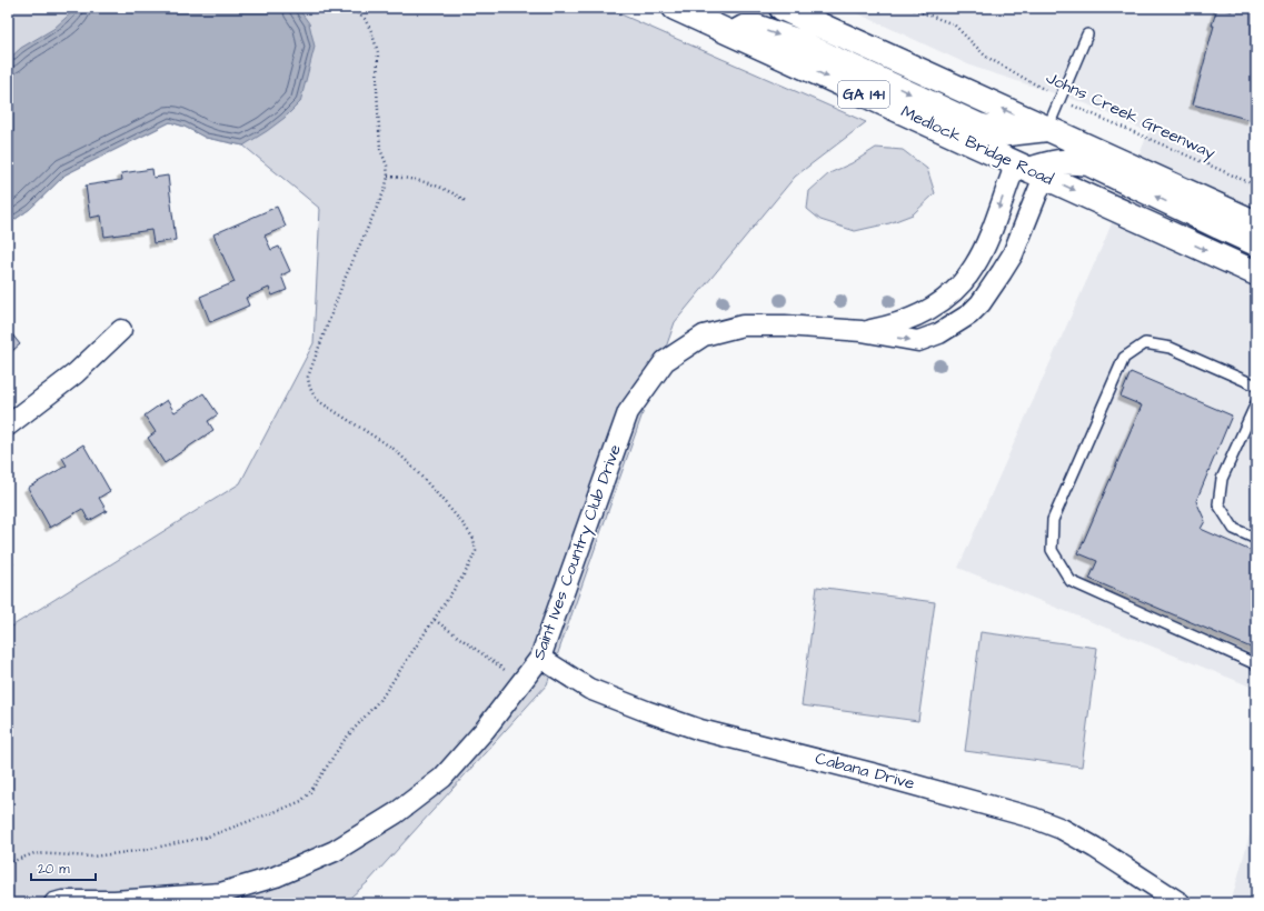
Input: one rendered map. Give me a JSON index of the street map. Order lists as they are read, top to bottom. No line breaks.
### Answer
{"streets":{"highway":["GA 141","Medlock Bridge Road"],"street":["Saint Ives Country Club Drive","Cabana Drive"],"path":["Johns Creek Greenway"]},"crossings":[["Medlock Bridge Road","Saint Ives Country Club Drive"],["Saint Ives Country Club Drive","Cabana Drive"]],"scale_bar":"20 m"}
